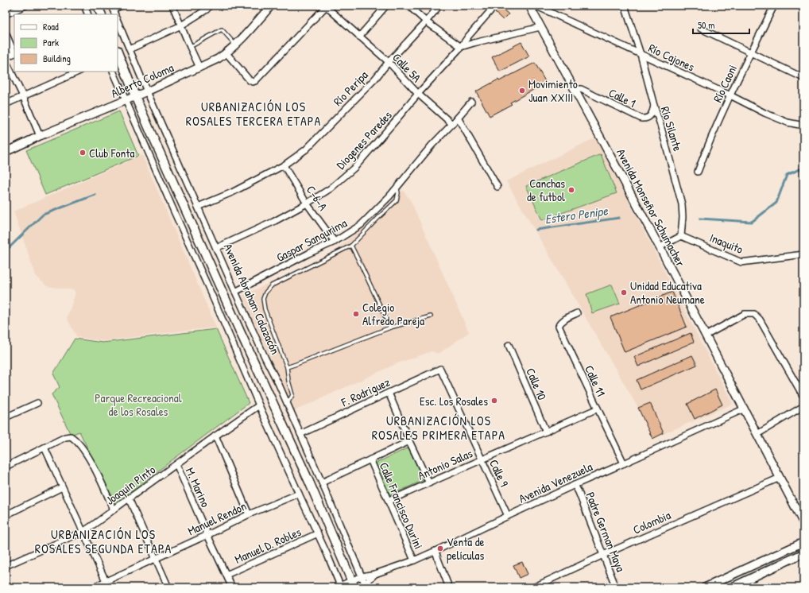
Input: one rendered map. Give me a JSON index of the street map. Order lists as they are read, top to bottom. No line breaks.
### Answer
{"streets":{"main road":["Avenida Abraham Calazacón"],"street":["Río Cajones","Calle 5A","Alberto Coloma","Río Caoni","Río Peripa","Calle 1","Río Silante","Diogenes Paredes","C-6-A","Avenida Monseñor Schumacher","Gaspar Sangurima","Inaquito","Calle 11","Calle 10","F. Rodriguez","Antonio Salas","Calle 9","Avenida Venezuela","Joaquin Pinto","M. Marino","Calle Francisco Durini","Manuel Rendon","Colombia","Padre German Maya","Manuel D. Robles"]},"crossings":[["Río Cajones","Río Caoni"],["Río Cajones","Río Silante"],["Río Cajones","Avenida Monseñor Schumacher"],["Calle 5A","Río Peripa"],["Calle 5A","Diogenes Paredes"],["Calle 5A","Gaspar Sangurima"],["Alberto Coloma","Avenida Abraham Calazacón"],["Río Peripa","C-6-A"],["Río Peripa","Avenida Abraham Calazacón"],["Calle 1","Río Silante"],["Calle 1","Avenida Monseñor Schumacher"],["Río Silante","Inaquito"],["Diogenes Paredes","C-6-A"],["Diogenes Paredes","Avenida Abraham Calazacón"],["C-6-A","Gaspar Sangurima"],["Avenida Monseñor Schumacher","Avenida Venezuela"],["Avenida Monseñor Schumacher","Colombia"],["Gaspar Sangurima","Avenida Abraham Calazacón"],["Avenida Abraham Calazacón","F. Rodriguez"],["Avenida Abraham Calazacón","Avenida Venezuela"],["Calle 11","Antonio Salas"],["Calle 11","Avenida Venezuela"],["Calle 10","Antonio Salas"],["F. Rodriguez","Calle 9"],["Antonio Salas","Calle 9"],["Antonio Salas","Calle Francisco Durini"],["Calle 9","Avenida Venezuela"],["Avenida Venezuela","Calle Francisco Durini"],["Avenida Venezuela","Padre German Maya"],["Joaquin Pinto","M. Marino"],["M. Marino","Manuel Rendon"],["M. Marino","Manuel D. Robles"],["Colombia","Padre German Maya"]],"districts":["URBANIZACIÓN LOS ROSALES TERCERA ETAPA","URBANIZACIÓN LOS ROSALES PRIMERA ETAPA","URBANIZACIÓN LOS ROSALES SEGUNDA ETAPA"],"water":["Estero Penipe"],"parks":["Parque Recreacional de los Rosales"],"places":["Movimiento Juan XXIII","Club Fonta","Canchas de futbol","Unidad Educativa Antonio Neumane","Colegio Alfredo Pareja","Esc. Los Rosales","Venta de películas"],"legend":["Road","Park","Building"],"scale_bar":"50 m"}
